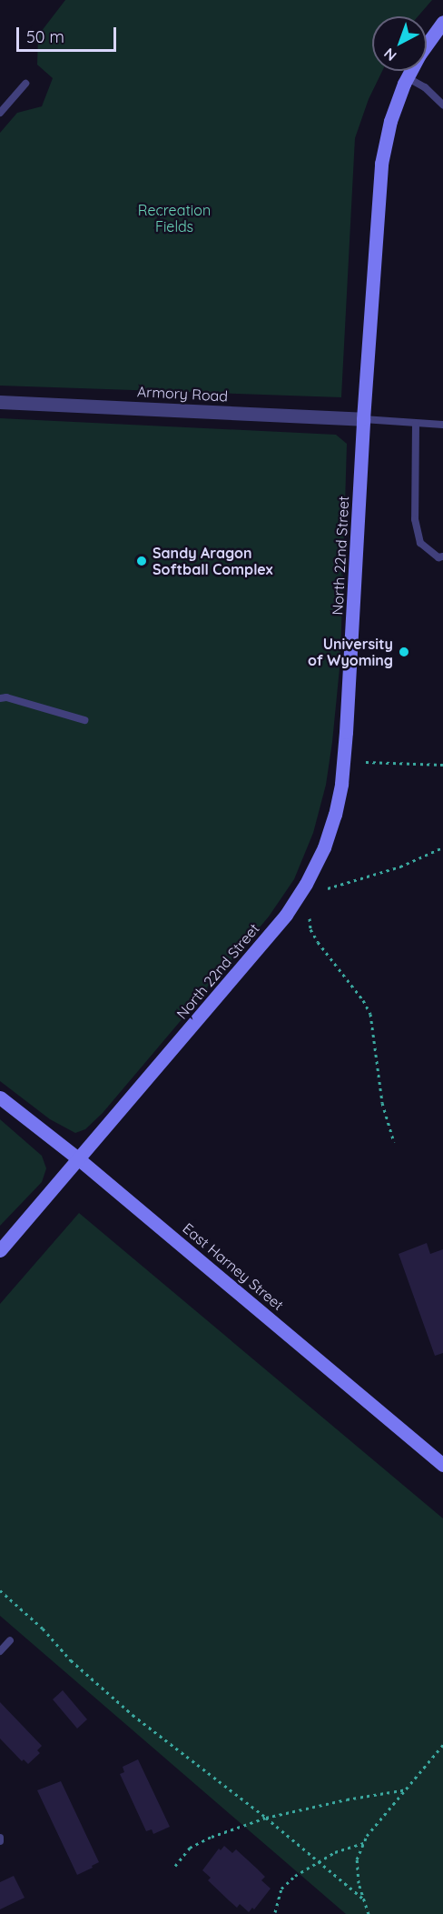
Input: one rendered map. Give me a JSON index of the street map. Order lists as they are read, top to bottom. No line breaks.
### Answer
{"streets":{"street":["Armory Road","North 22nd Street","East Harney Street"]},"crossings":[["Armory Road","North 22nd Street"],["North 22nd Street","East Harney Street"]],"parks":["Recreation Fields"],"places":["Sandy Aragon Softball Complex","University of Wyoming"],"scale_bar":"50 m","north":"bottom left"}
